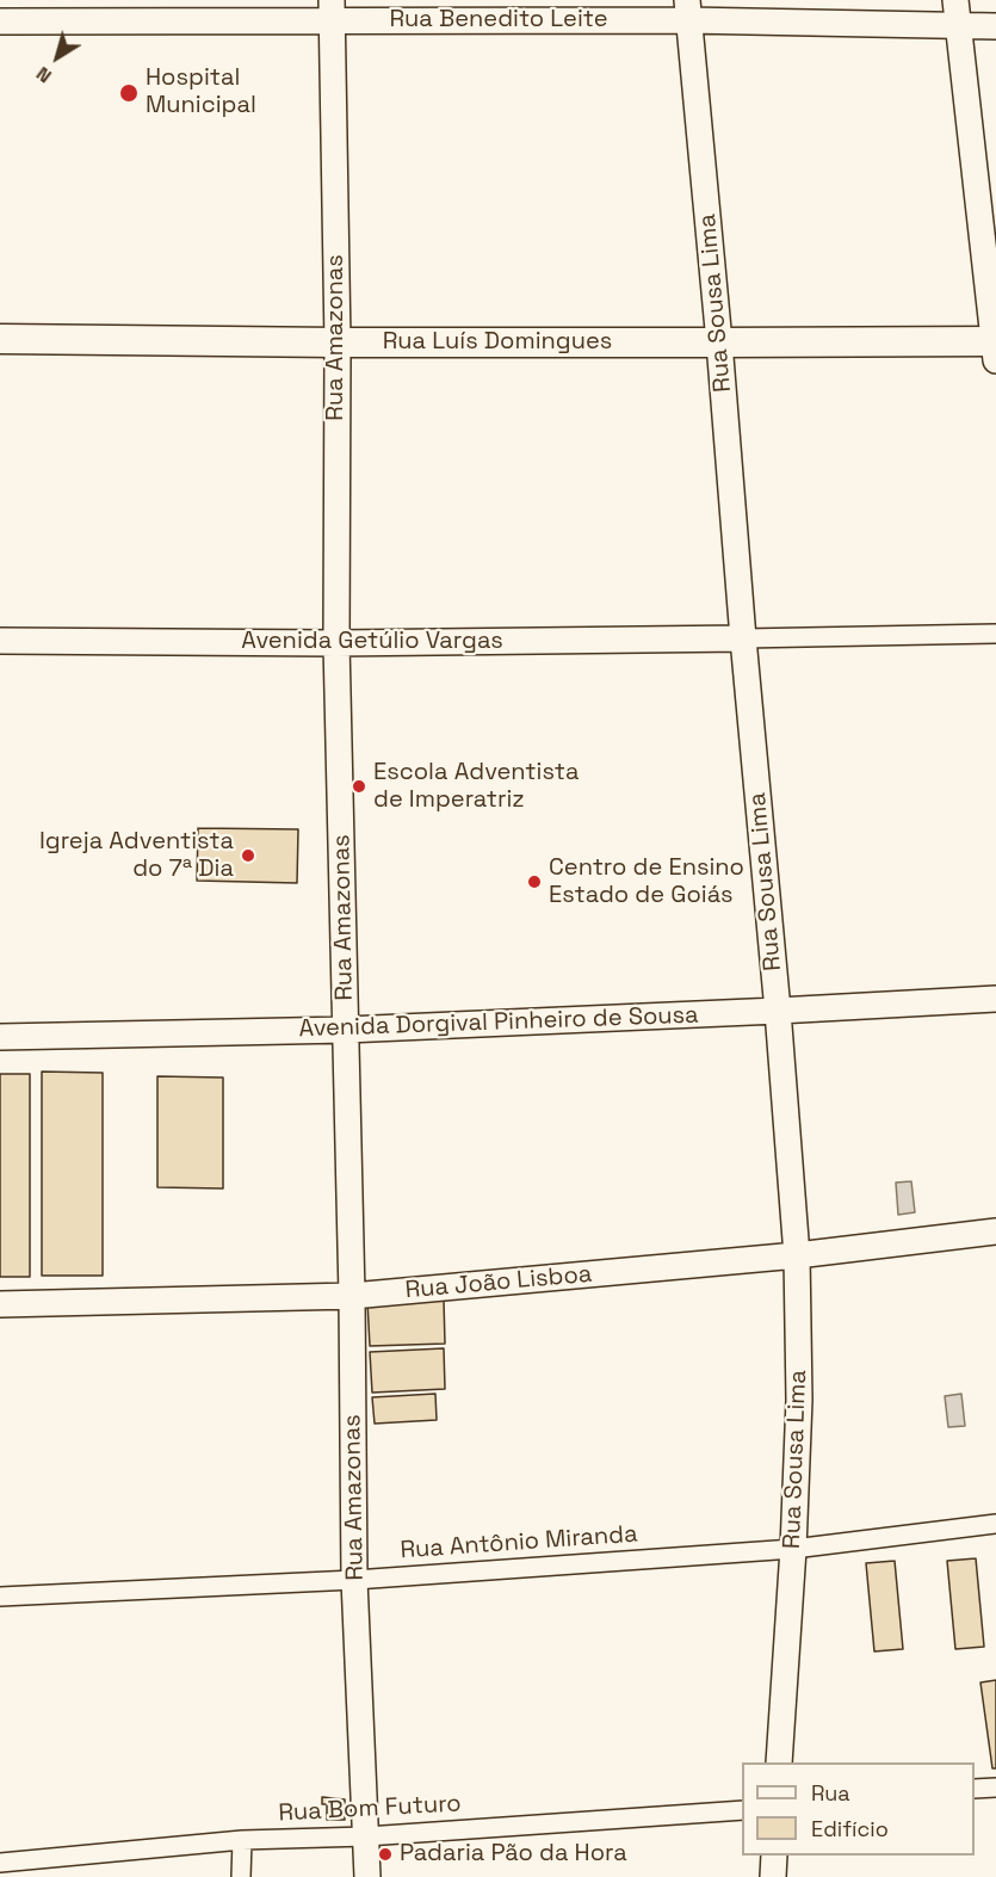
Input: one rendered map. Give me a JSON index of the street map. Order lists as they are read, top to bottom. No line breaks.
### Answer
{"streets":{"main road":["Rua Luís Domingues"],"street":["Rua Benedito Leite","Rua Sousa Lima","Rua Amazonas","Avenida Getúlio Vargas","Avenida Dorgival Pinheiro de Sousa","Rua João Lisboa","Rua Antônio Miranda","Rua Bom Futuro"]},"crossings":[["Rua Benedito Leite","Rua Sousa Lima"],["Rua Benedito Leite","Rua Amazonas"],["Rua Sousa Lima","Rua Luís Domingues"],["Rua Sousa Lima","Avenida Getúlio Vargas"],["Rua Sousa Lima","Avenida Dorgival Pinheiro de Sousa"],["Rua Sousa Lima","Rua João Lisboa"],["Rua Sousa Lima","Rua Antônio Miranda"],["Rua Amazonas","Rua Luís Domingues"],["Rua Amazonas","Avenida Getúlio Vargas"],["Rua Amazonas","Avenida Dorgival Pinheiro de Sousa"],["Rua Amazonas","Rua João Lisboa"],["Rua Amazonas","Rua Antônio Miranda"],["Rua Amazonas","Rua Bom Futuro"]],"places":["Hospital Municipal","Escola Adventista de Imperatriz","Igreja Adventista do 7ª Dia","Centro de Ensino Estado de Goiás","Padaria Pão da Hora"],"legend":["Rua","Edifício"],"north":"bottom left"}
